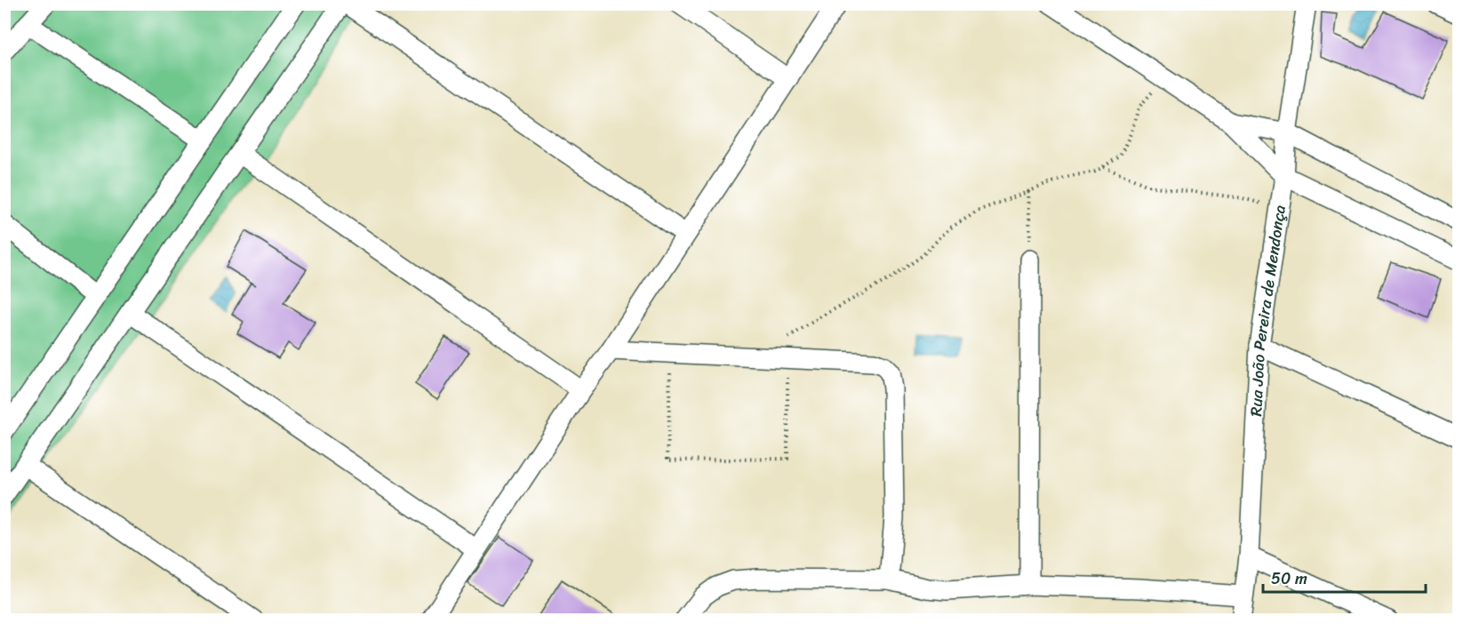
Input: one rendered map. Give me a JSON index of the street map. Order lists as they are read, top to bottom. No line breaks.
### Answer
{"streets":{"street":["Rua João Pereira de Mendonça"]},"scale_bar":"50 m"}
